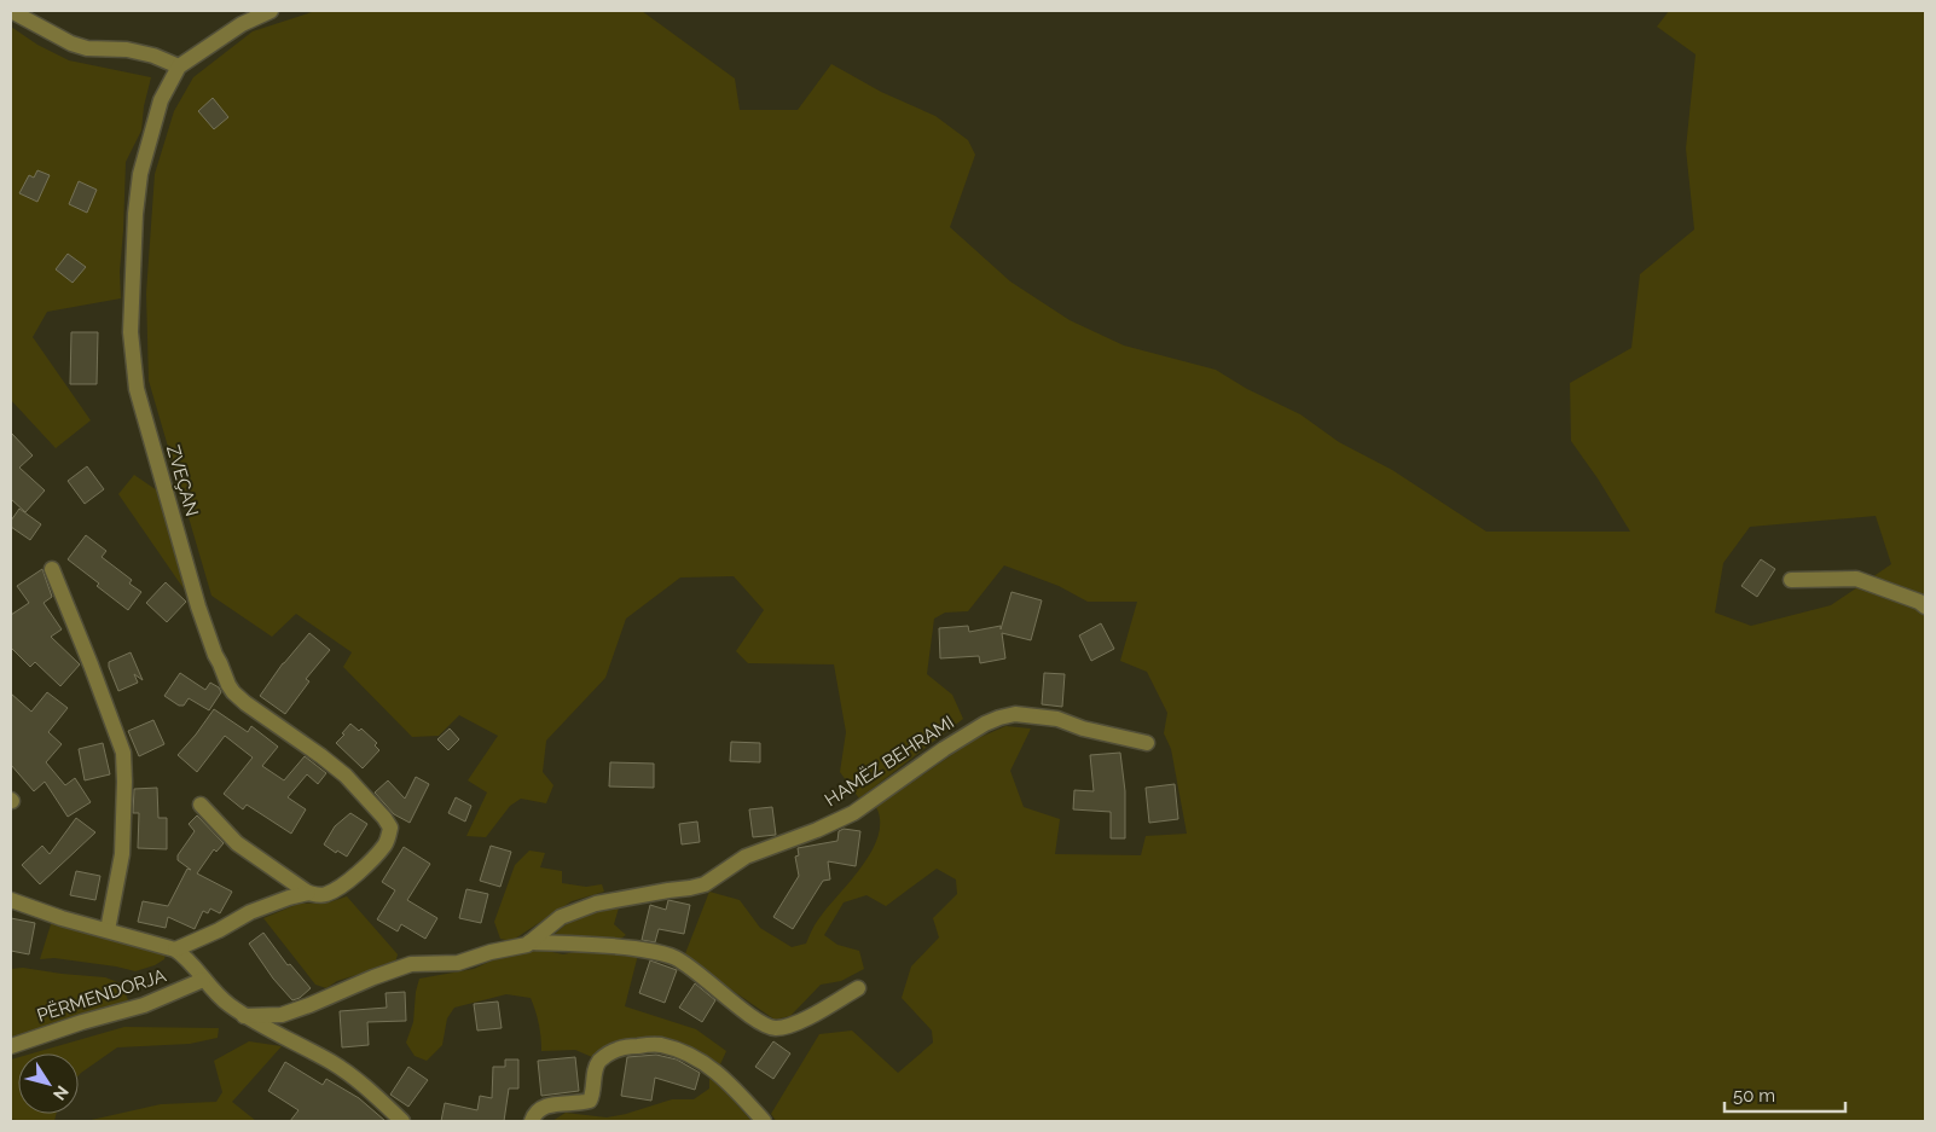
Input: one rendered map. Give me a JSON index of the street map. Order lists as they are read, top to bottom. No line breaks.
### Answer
{"streets":{"street":["ZVEÇAN","HAMËZ BEHRAMI","PËRMENDORJA"]},"scale_bar":"50 m","north":"bottom right"}
